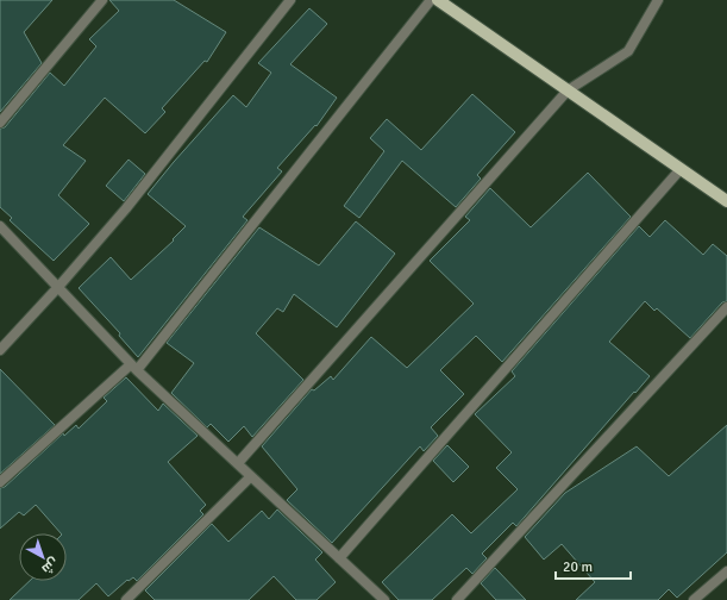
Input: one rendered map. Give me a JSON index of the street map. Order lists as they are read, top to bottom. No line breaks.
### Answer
{"scale_bar":"20 m","north":"bottom right"}
